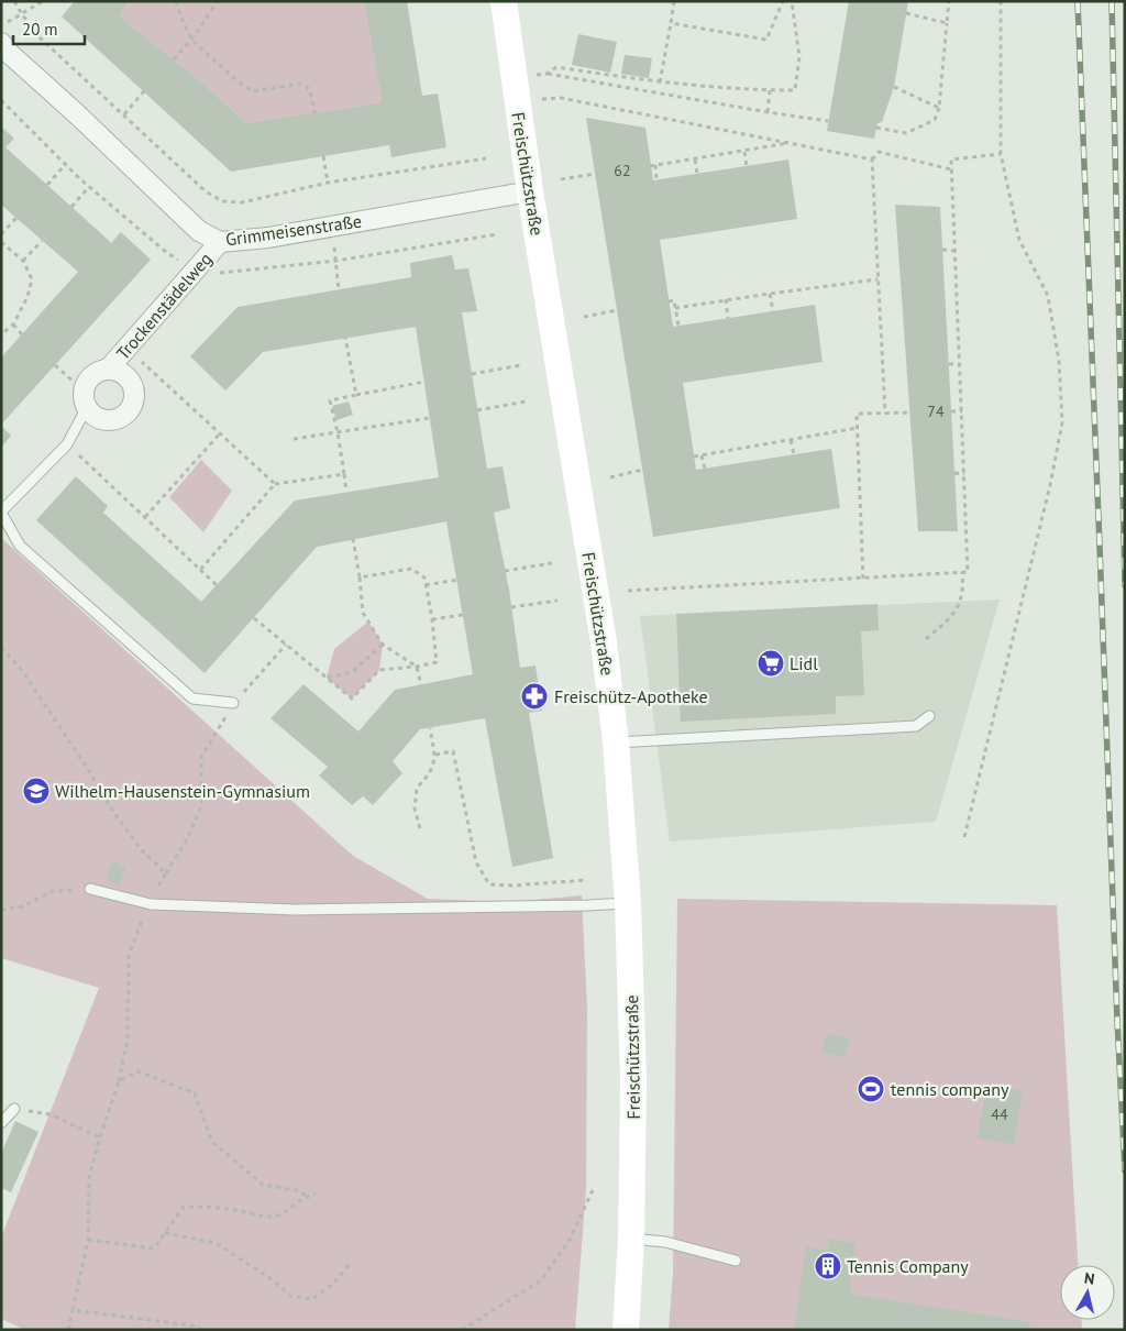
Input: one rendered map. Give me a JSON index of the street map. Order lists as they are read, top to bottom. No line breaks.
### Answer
{"streets":{"main road":["Freischützstraße"],"street":["Grimmeisenstraße","Trockenstädelweg"]},"crossings":[["Freischützstraße","Grimmeisenstraße"],["Grimmeisenstraße","Trockenstädelweg"]],"places":{"supermarket":["Lidl"],"pharmacy":["Freischütz-Apotheke"],"school or university":["Wilhelm-Hausenstein-Gymnasium"],"sports":["tennis company"],"building":["Tennis Company"]},"house_numbers":["62","74","44"],"scale_bar":"20 m","north":"top"}
